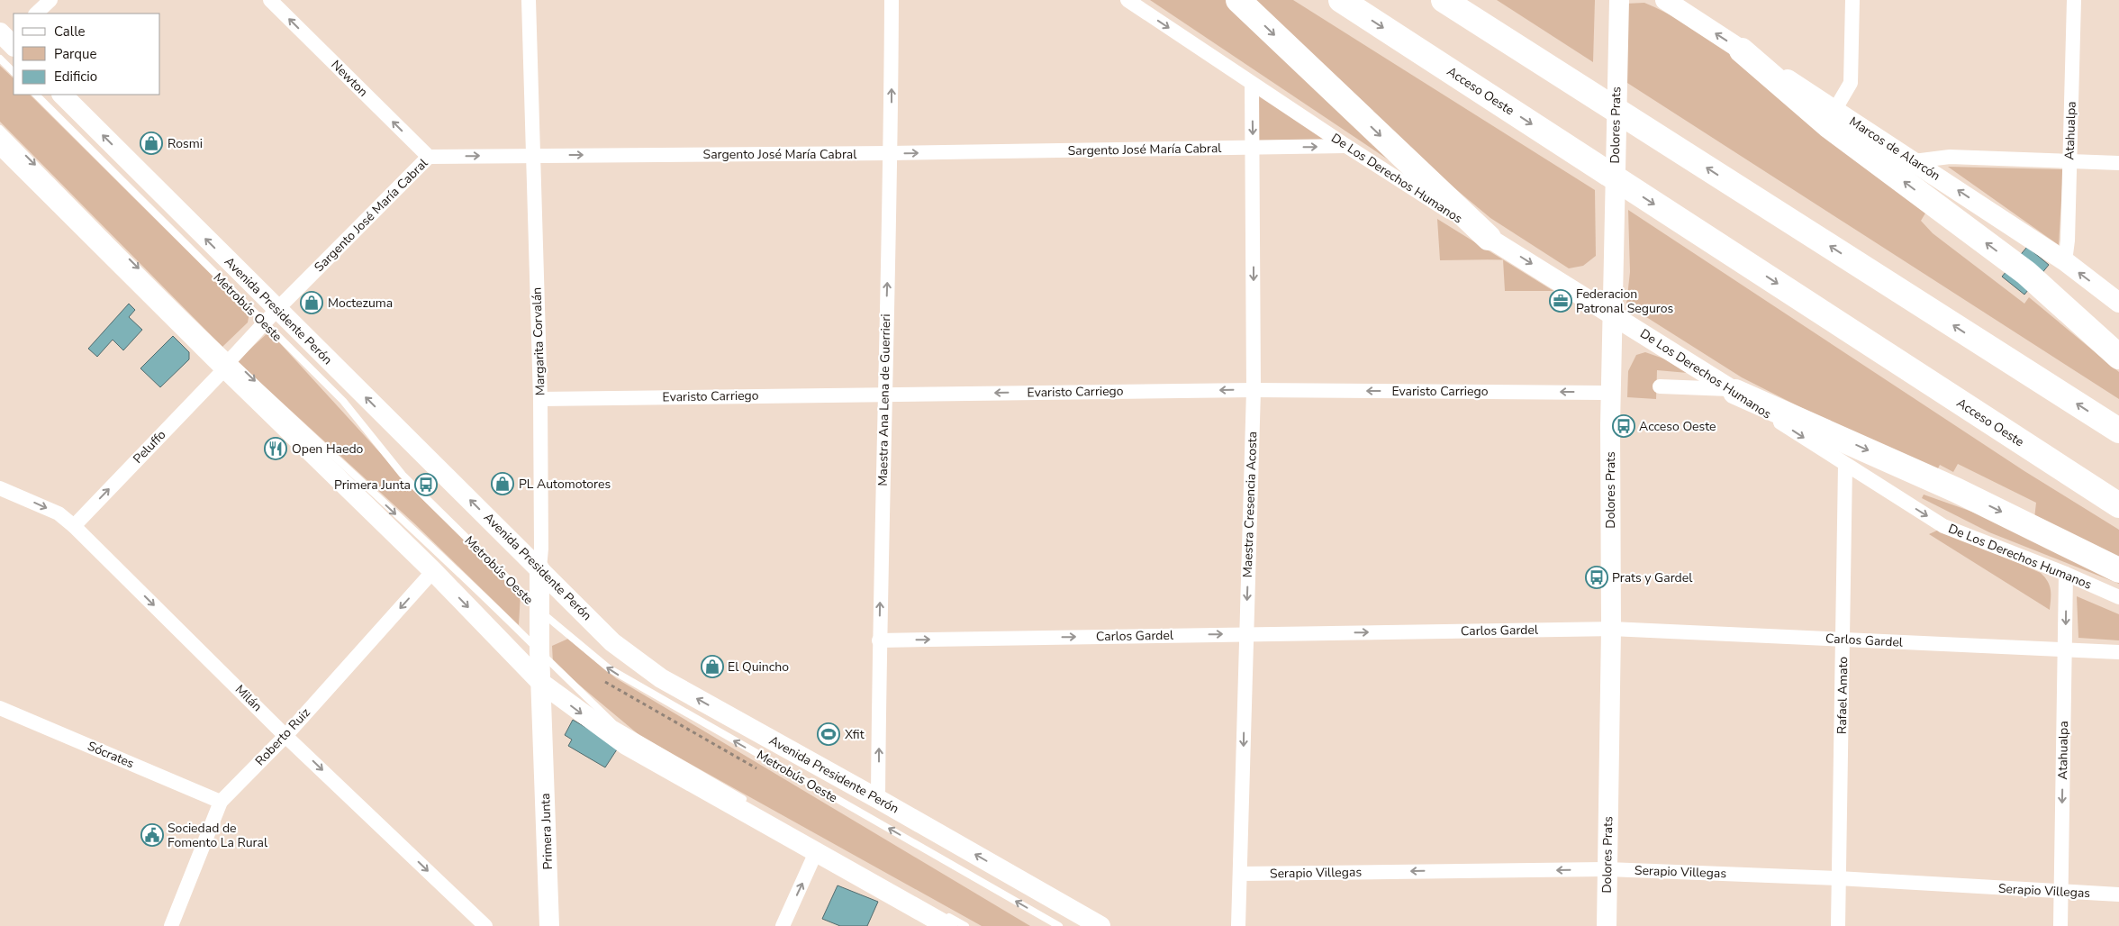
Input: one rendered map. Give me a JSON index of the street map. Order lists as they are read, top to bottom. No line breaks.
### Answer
{"streets":{"highway":["Acceso Oeste"],"main road":["Dolores Prats","Marcos de Alarcón","De Los Derechos Humanos","Avenida Presidente Perón","Margarita Corvalán","Primera Junta"],"street":["Newton","Atahualpa","Sargento José María Cabral","Evaristo Carriego","Maestra Ana Lena de Guerrieri","Peluffo","Maestra Cresencia Acosta","Carlos Gardel","Rafael Amato","Milán","Roberto Ruiz","Sócrates","Serapio Villegas"],"lane":["Metrobús Oeste"]},"crossings":[["Newton","Sargento José María Cabral"],["Dolores Prats","De Los Derechos Humanos"],["Dolores Prats","Evaristo Carriego"],["Dolores Prats","Carlos Gardel"],["Dolores Prats","Serapio Villegas"],["Atahualpa","Marcos de Alarcón"],["Atahualpa","De Los Derechos Humanos"],["Atahualpa","Carlos Gardel"],["Atahualpa","Serapio Villegas"],["Sargento José María Cabral","De Los Derechos Humanos"],["Sargento José María Cabral","Metrobús Oeste"],["Sargento José María Cabral","Avenida Presidente Perón"],["Sargento José María Cabral","Margarita Corvalán"],["Sargento José María Cabral","Maestra Ana Lena de Guerrieri"],["Sargento José María Cabral","Peluffo"],["Sargento José María Cabral","Maestra Cresencia Acosta"],["De Los Derechos Humanos","Maestra Cresencia Acosta"],["De Los Derechos Humanos","Rafael Amato"],["Metrobús Oeste","Avenida Presidente Perón"],["Metrobús Oeste","Margarita Corvalán"],["Avenida Presidente Perón","Margarita Corvalán"],["Avenida Presidente Perón","Maestra Ana Lena de Guerrieri"],["Margarita Corvalán","Evaristo Carriego"],["Margarita Corvalán","Primera Junta"],["Evaristo Carriego","Maestra Ana Lena de Guerrieri"],["Evaristo Carriego","Maestra Cresencia Acosta"],["Maestra Ana Lena de Guerrieri","Carlos Gardel"],["Peluffo","Milán"],["Maestra Cresencia Acosta","Carlos Gardel"],["Maestra Cresencia Acosta","Serapio Villegas"],["Carlos Gardel","Rafael Amato"],["Rafael Amato","Serapio Villegas"],["Milán","Roberto Ruiz"],["Roberto Ruiz","Sócrates"]],"one_way":["Newton","Atahualpa","Marcos de Alarcón","Sargento José María Cabral","De Los Derechos Humanos","Evaristo Carriego","Maestra Ana Lena de Guerrieri","Peluffo","Maestra Cresencia Acosta","Carlos Gardel","Milán","Roberto Ruiz","Serapio Villegas"],"places":{"shop":["Rosmi","Moctezuma","PL Automotores","El Quincho"],"office":["Federacion Patronal Seguros"],"bus stop":["Acceso Oeste","Primera Junta","Prats y Gardel"],"restaurant":["Open Haedo"],"sports":["Xfit"],"public building":["Sociedad de Fomento La Rural"]},"legend":["Calle","Parque","Edificio"]}
